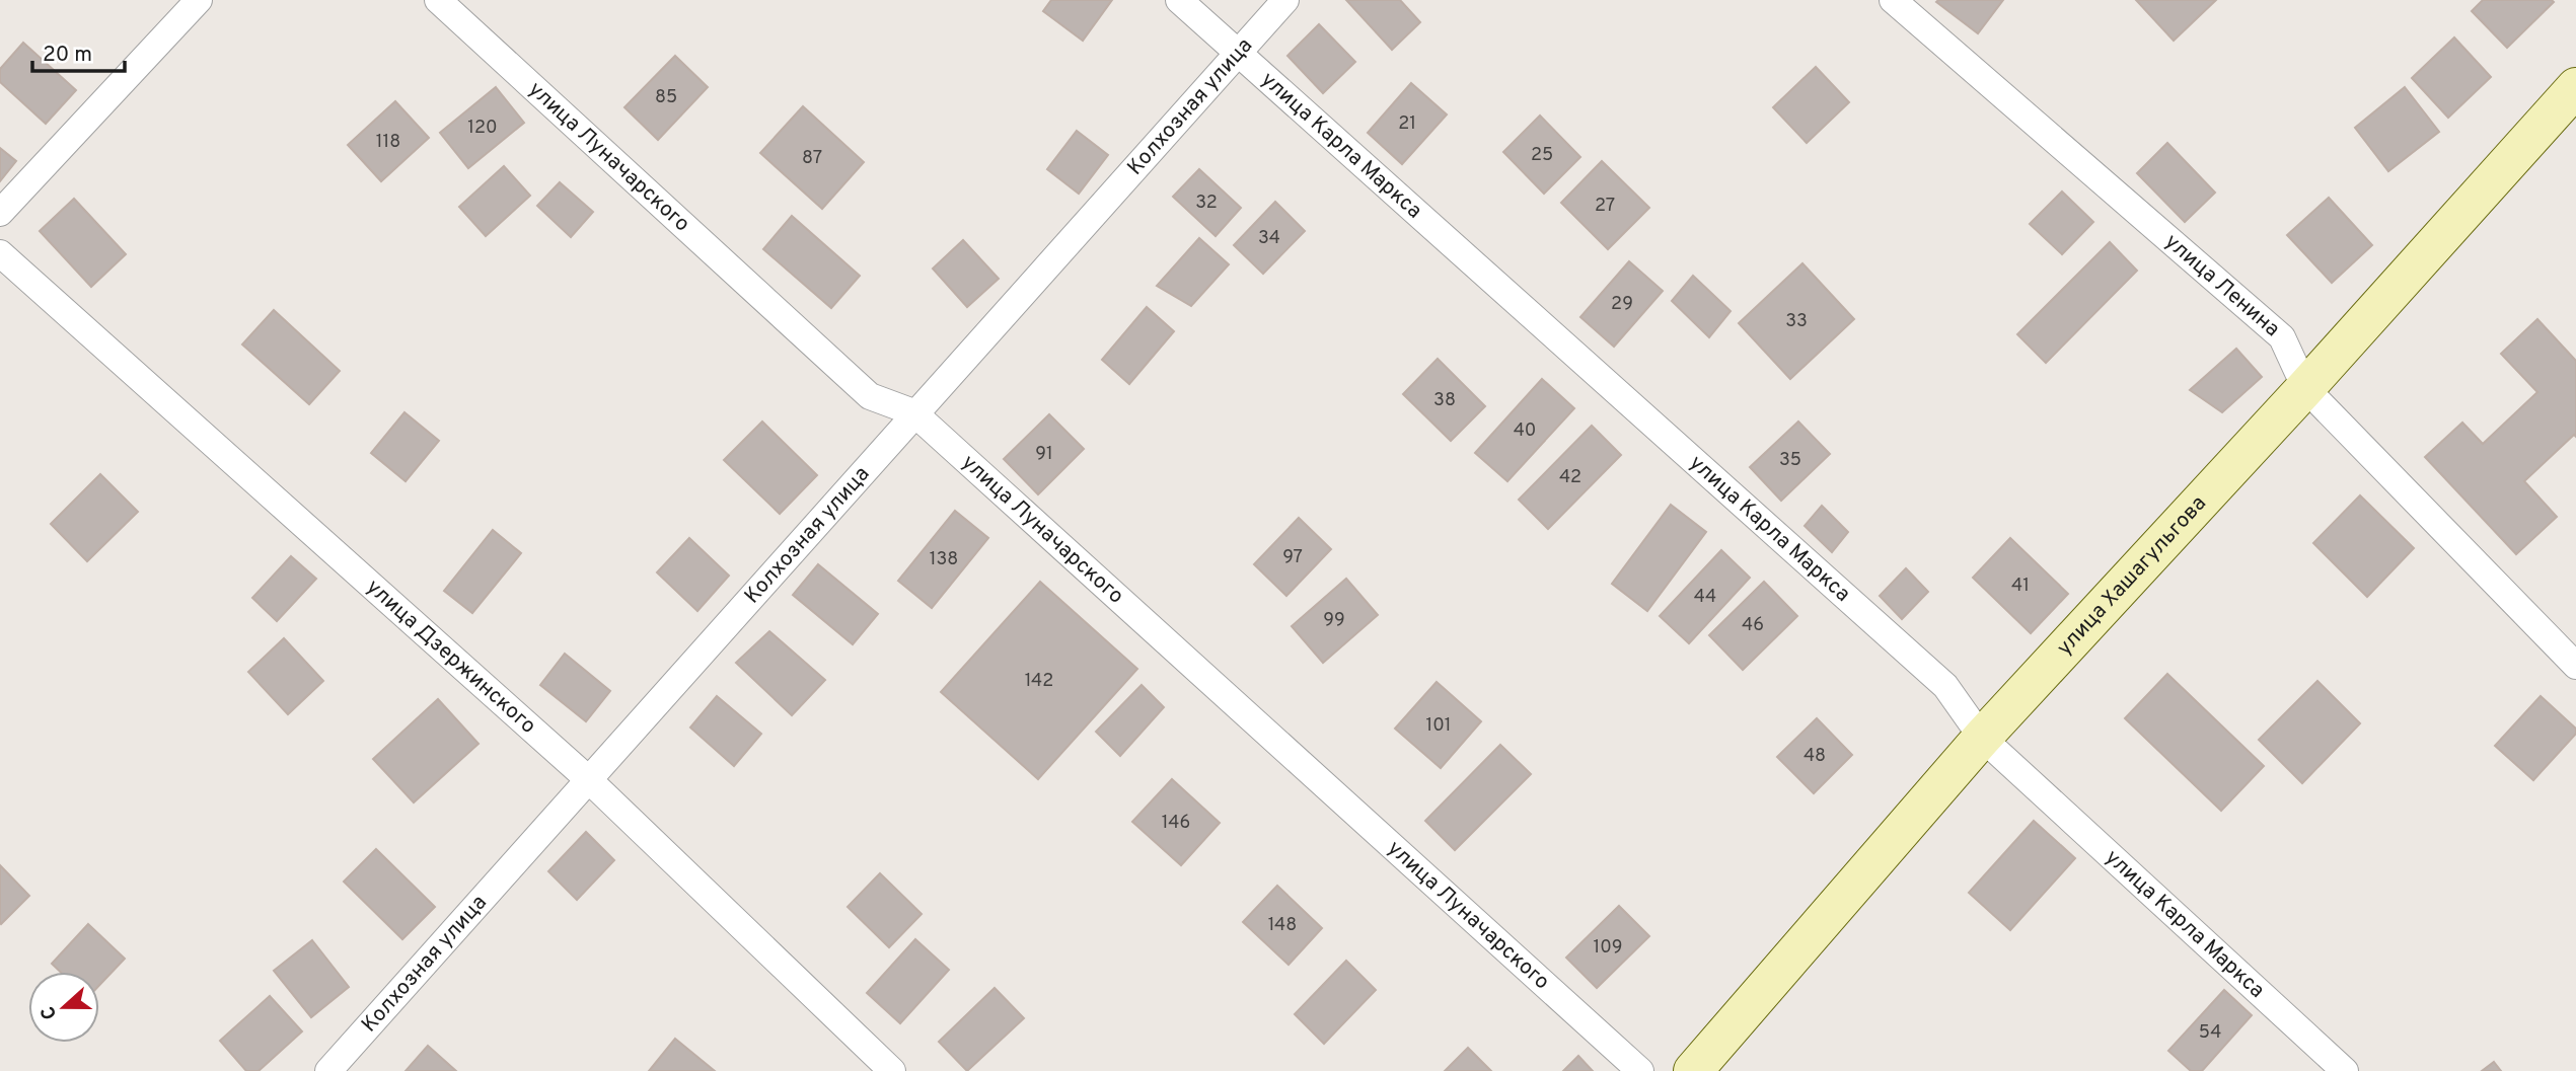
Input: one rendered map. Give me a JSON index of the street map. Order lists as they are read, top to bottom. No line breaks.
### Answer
{"streets":{"main road":["улица Хашагульгова"],"street":["Колхозная улица","улица Карла Маркса","улица Луначарского","улица Ленина","улица Дзержинского"]},"crossings":[["Колхозная улица","улица Карла Маркса"],["Колхозная улица","улица Луначарского"],["Колхозная улица","улица Дзержинского"],["улица Карла Маркса","улица Хашагульгова"],["улица Ленина","улица Хашагульгова"]],"house_numbers":["85","21","120","118","25","87","32","27","34","29","33","38","40","91","35","42","97","138","41","44","99","46","142","101","48","146","148","109","54"],"scale_bar":"20 m","north":"left"}
